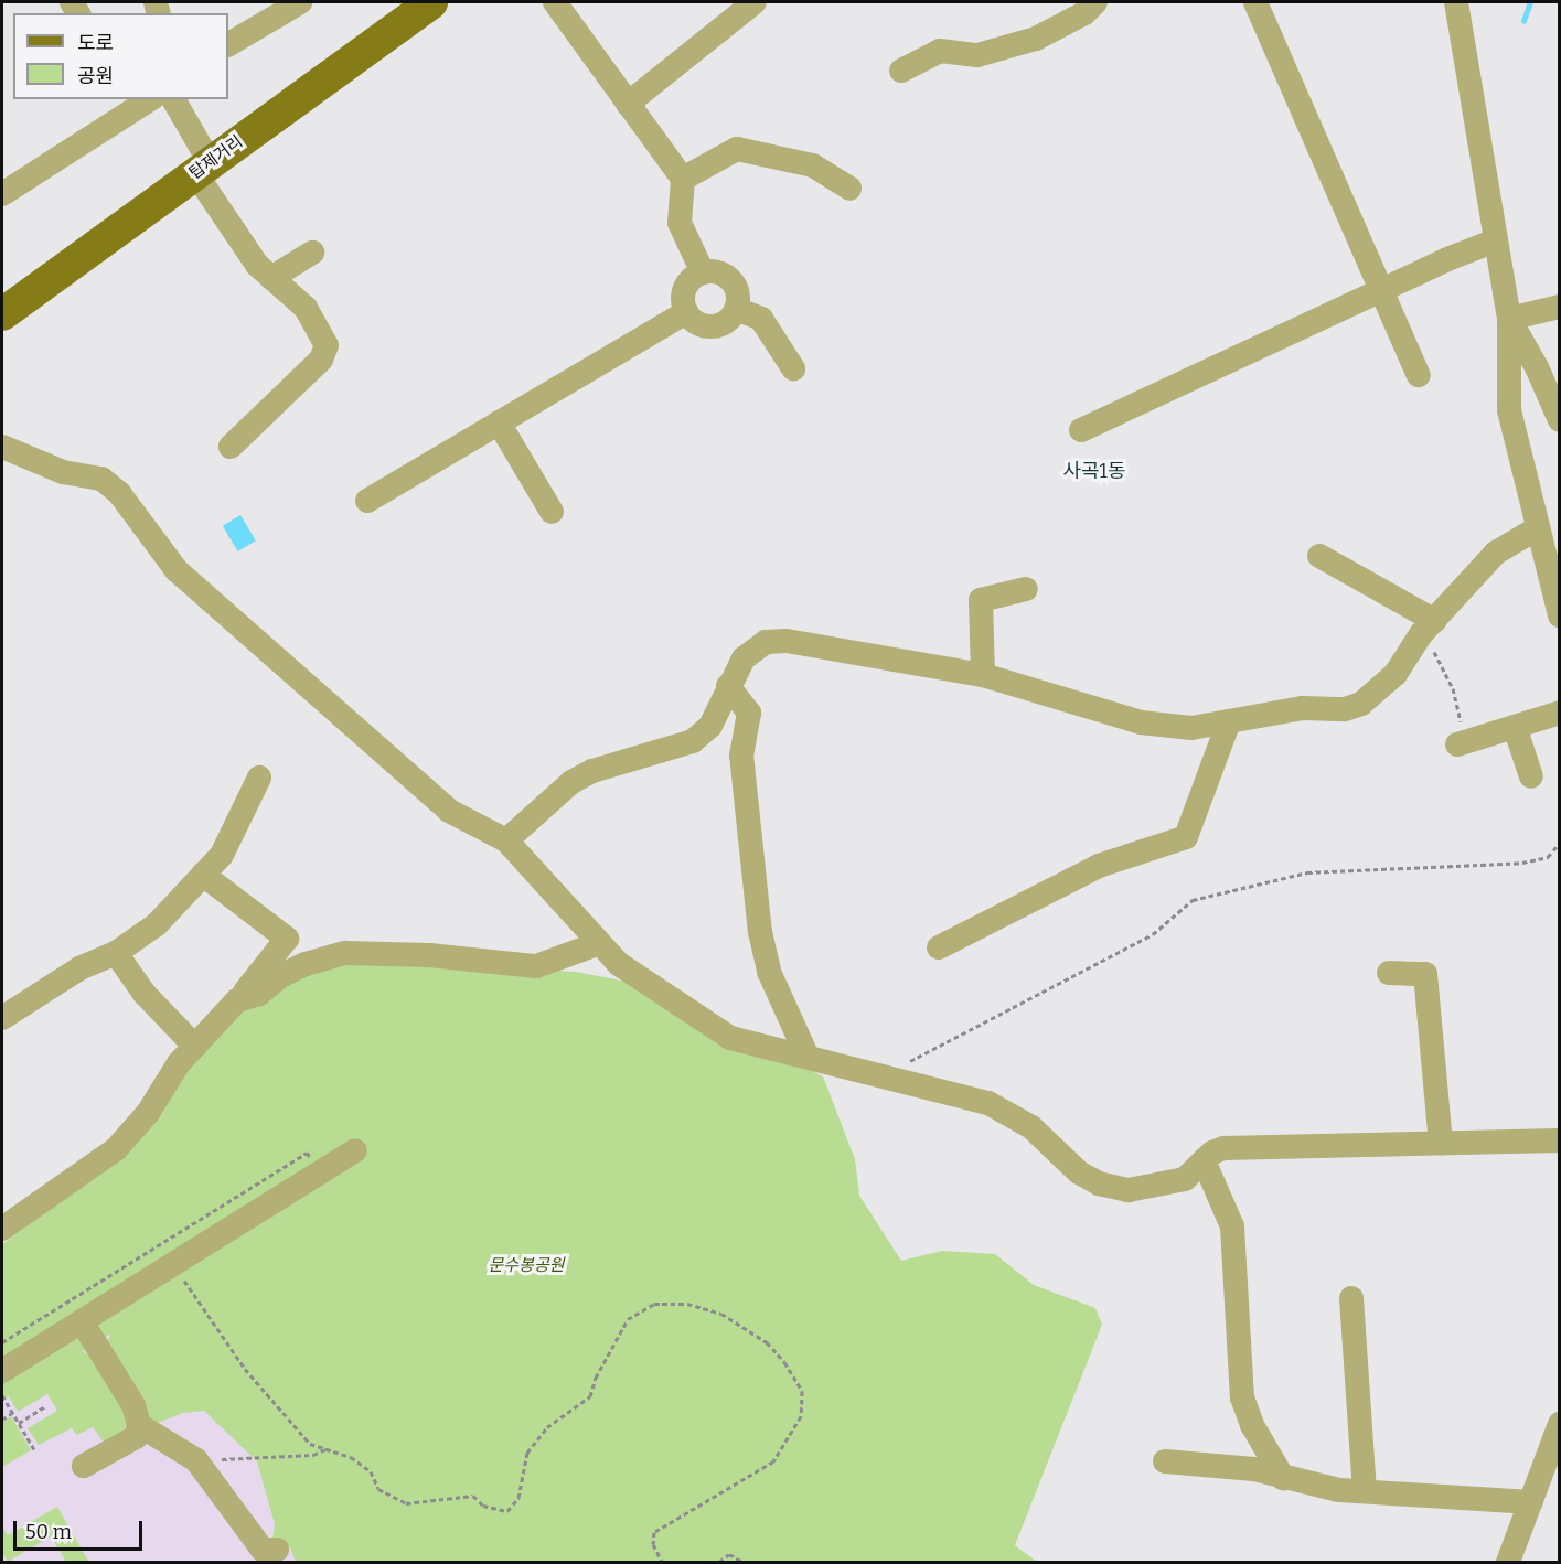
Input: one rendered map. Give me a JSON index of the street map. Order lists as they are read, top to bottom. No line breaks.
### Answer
{"streets":{"main road":["탑제거리"]},"districts":["사곡1동"],"parks":["문수봉공원"],"legend":["도로","공원"],"scale_bar":"50 m"}
